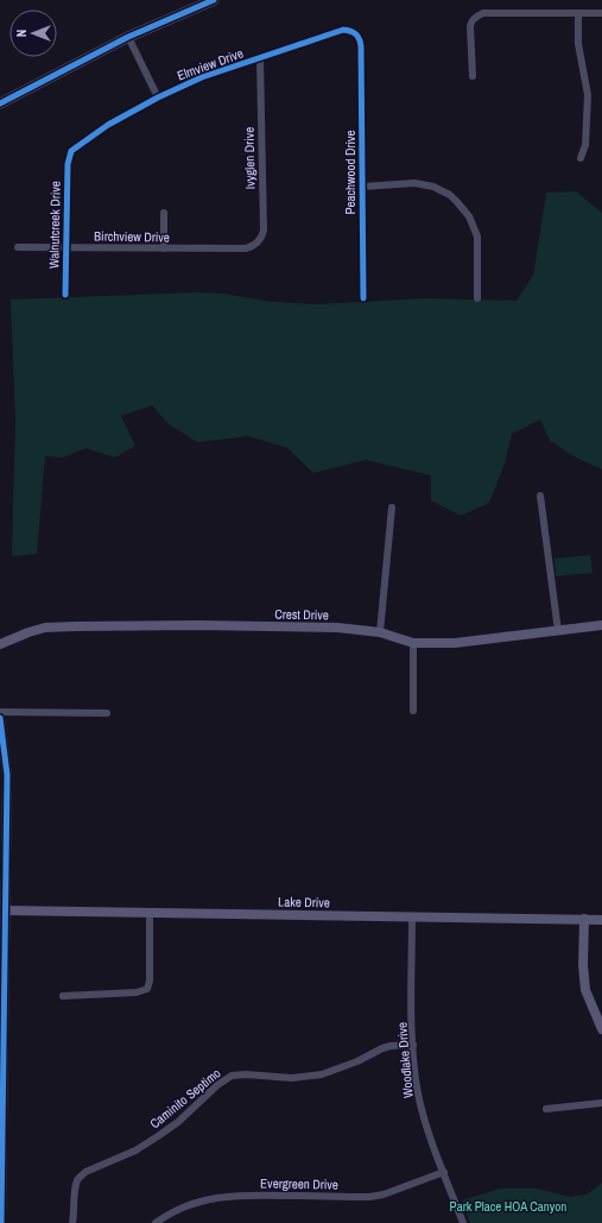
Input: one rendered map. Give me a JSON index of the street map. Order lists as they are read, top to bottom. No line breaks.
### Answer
{"streets":{"main road":["Crest Drive","Lake Drive"],"street":["Elmview Drive","Ivyglen Drive","Peachwood Drive","Walnutcreek Drive","Birchview Drive","Woodlake Drive","Caminito Septimo","Evergreen Drive"]},"crossings":[["Elmview Drive","Ivyglen Drive"],["Elmview Drive","Peachwood Drive"],["Elmview Drive","Walnutcreek Drive"],["Ivyglen Drive","Birchview Drive"],["Walnutcreek Drive","Birchview Drive"],["Lake Drive","Woodlake Drive"],["Woodlake Drive","Caminito Septimo"],["Woodlake Drive","Evergreen Drive"]],"parks":["Park Place HOA Canyon"],"north":"left"}
